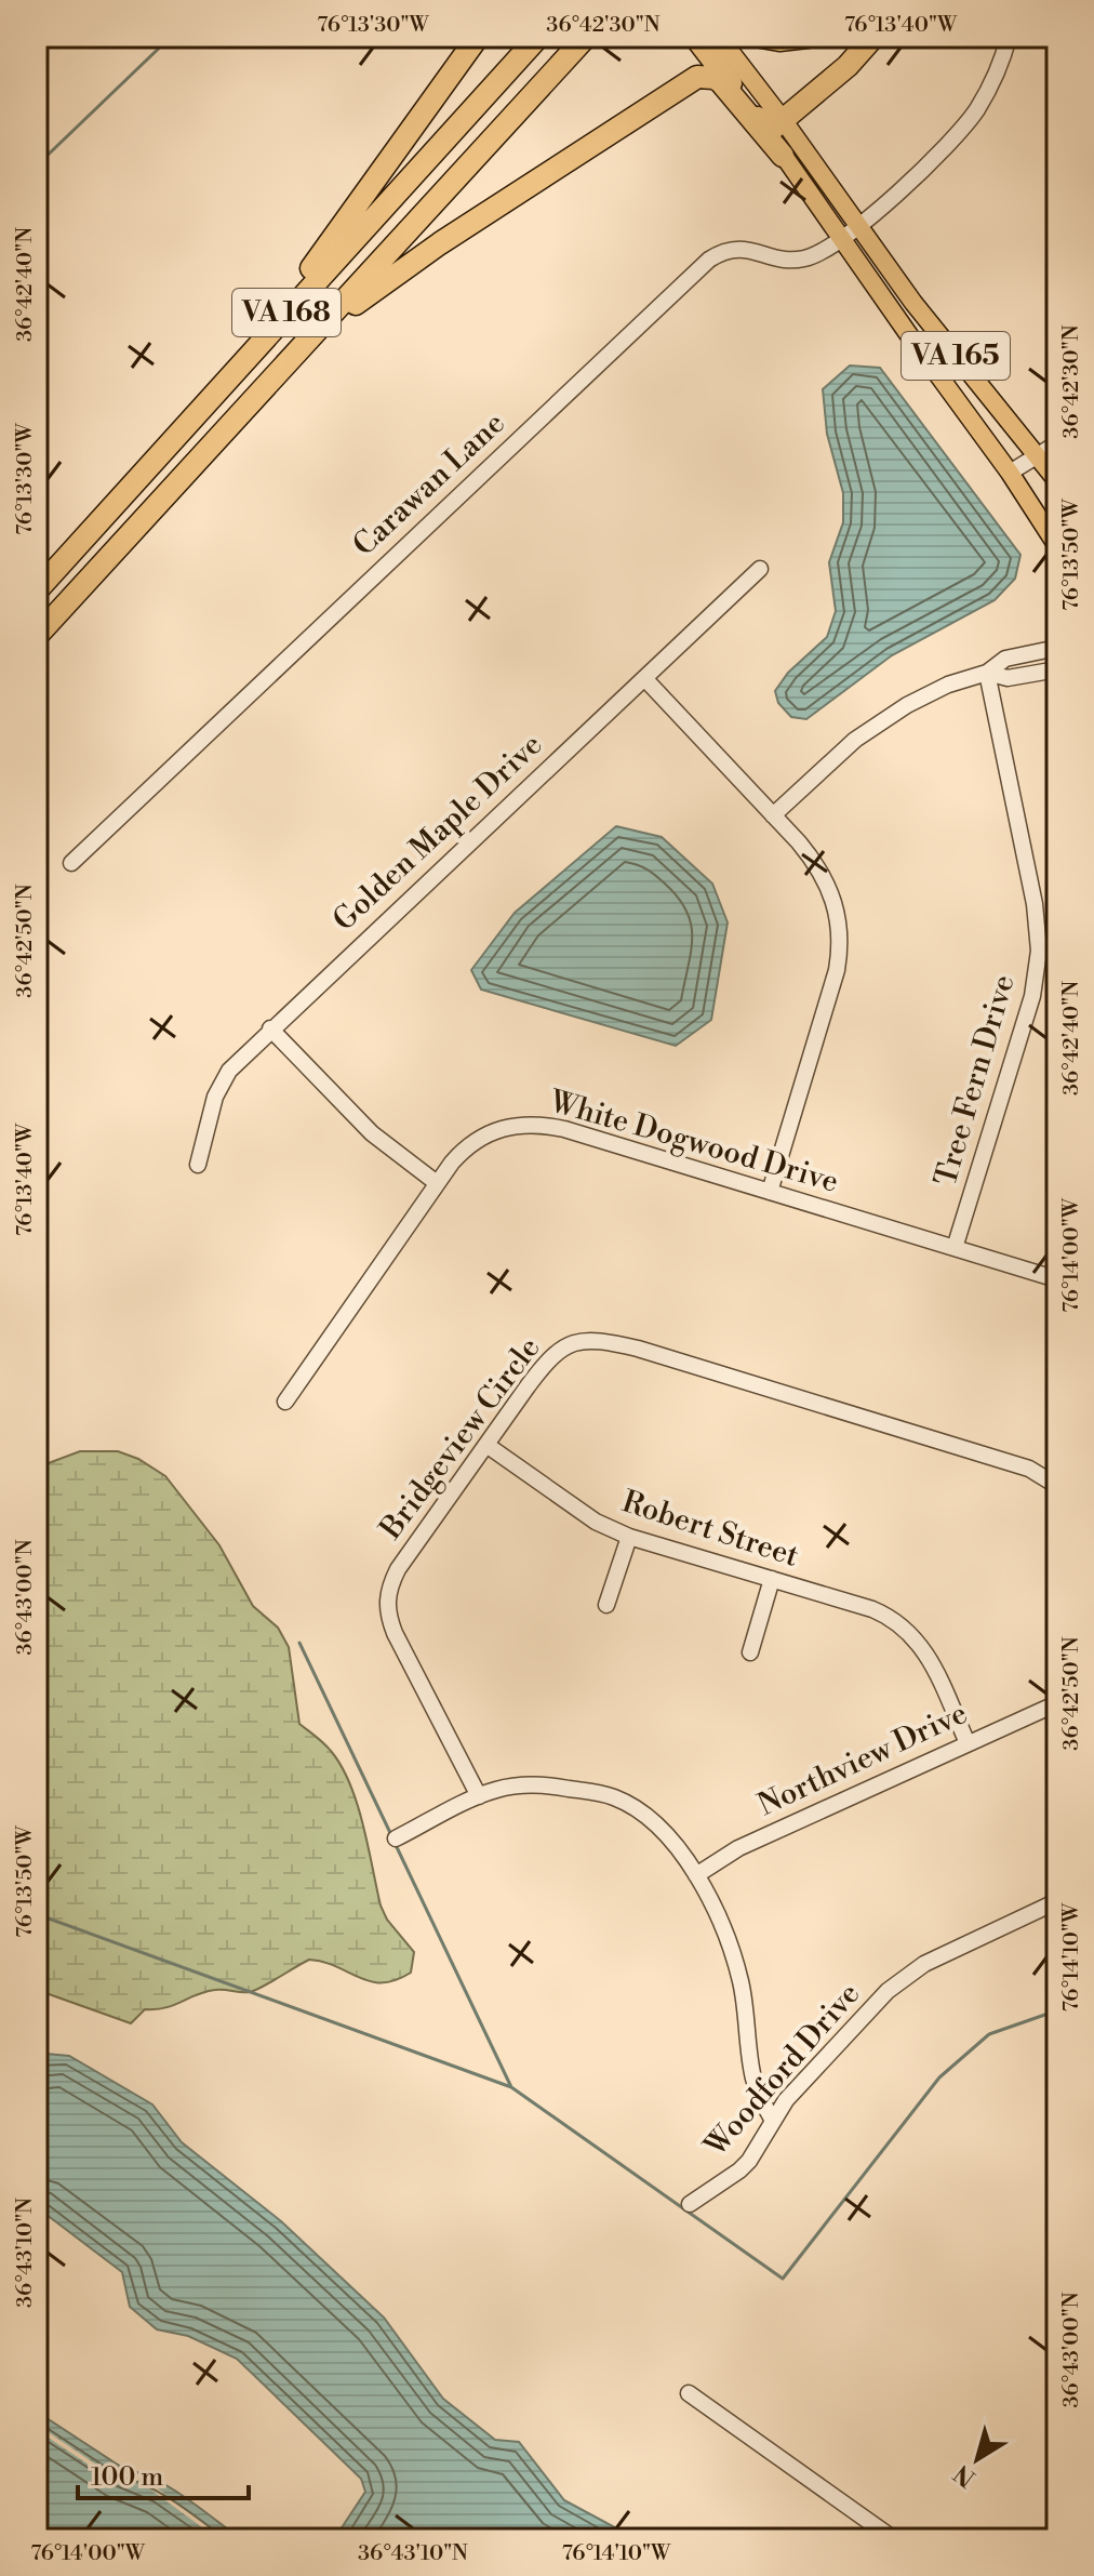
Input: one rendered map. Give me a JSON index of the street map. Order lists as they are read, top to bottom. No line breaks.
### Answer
{"streets":{"highway":["VA 168","VA 165"],"street":["Carawan Lane","Golden Maple Drive","Tree Fern Drive","White Dogwood Drive","Bridgeview Circle","Robert Street","Northview Drive","Woodford Drive"]},"crossings":[["VA 165","Carawan Lane"],["Tree Fern Drive","White Dogwood Drive"],["Bridgeview Circle","Robert Street"],["Robert Street","Northview Drive"]],"scale_bar":"100 m","north":"bottom left","coordinates":["76°13'30\"W","36°42'30\"N","76°13'40\"W","36°42'40\"N","76°13'50\"W","36°42'50\"N","76°14'00\"W","36°43'00\"N","76°14'10\"W","36°43'10\"N"]}
